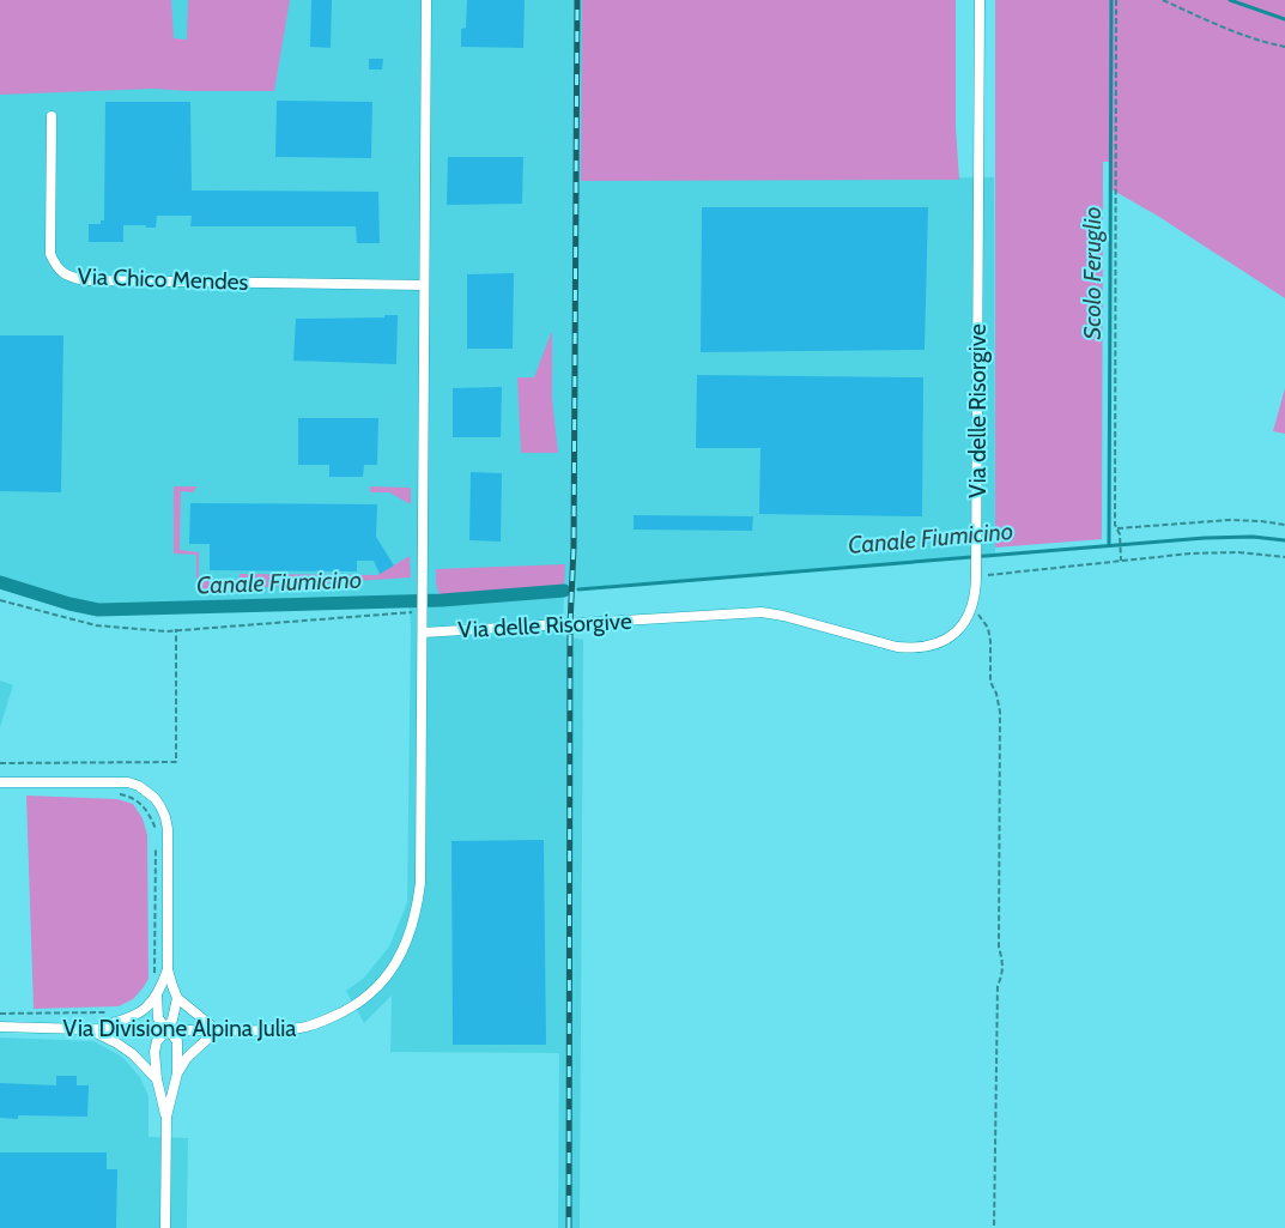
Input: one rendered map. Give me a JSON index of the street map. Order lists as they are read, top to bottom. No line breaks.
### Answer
{"streets":{"street":["Via Chico Mendes","Via delle Risorgive","Via Divisione Alpina Julia"]},"crossings":[["Via delle Risorgive","Via Divisione Alpina Julia"]],"water":["Scolo Feruglio","Canale Fiumicino"]}
